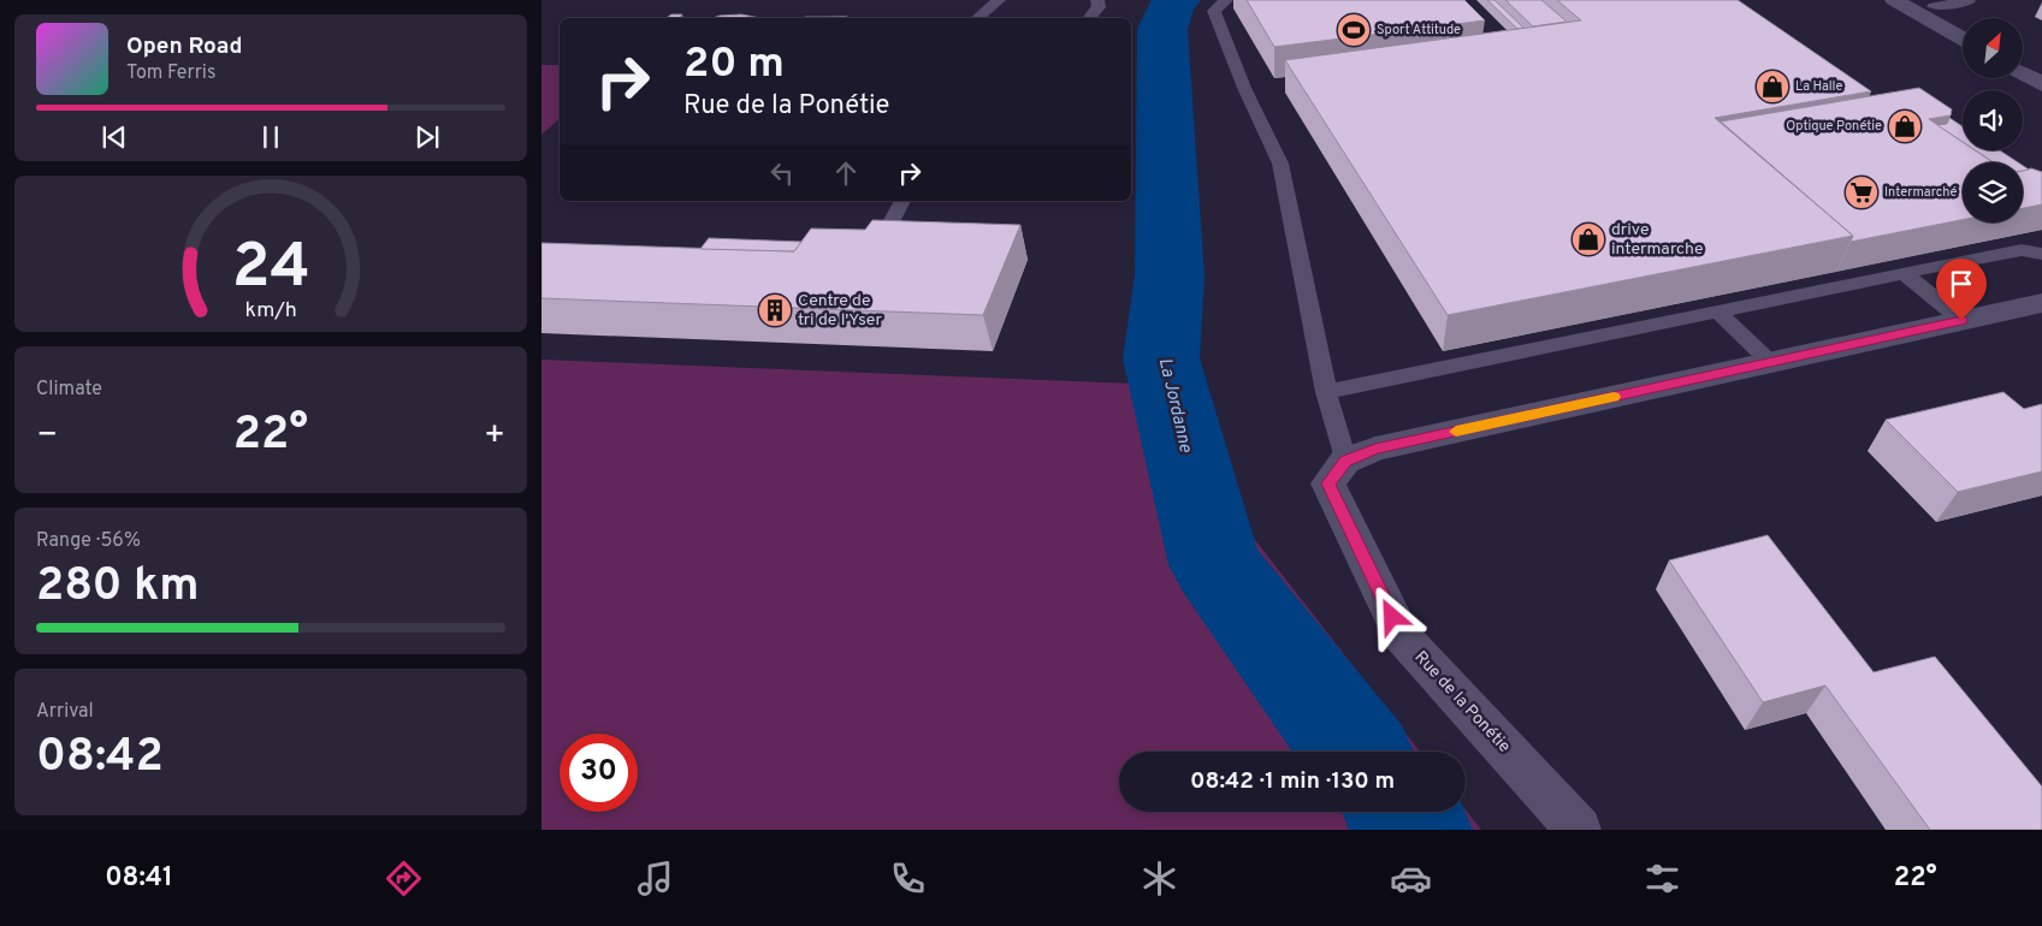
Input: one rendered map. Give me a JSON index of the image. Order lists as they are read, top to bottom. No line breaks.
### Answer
{"streets":{"street":["Rue de la Ponétie"]},"water":["La Jordanne"],"places":{"sports":["Sport Attitude"],"shop":["La Halle","Optique Ponétie","drive intermarche"],"supermarket":["Intermarché"],"building":["Centre de tri de l'Yser"]},"north":"top right","page":{"turn":["20 m","Rue de la Ponétie"],"song":["Open Road","Tom Ferris"],"tile":["Climate",["Range · 56%","280 km"],["Arrival","08:42"]],"heat":["−","22°","+"],"limit":"30","trip":"08:42 · 1 min · 130 m","tabs":["08:41","22°"],"gauge":["24","km/h"]}}
